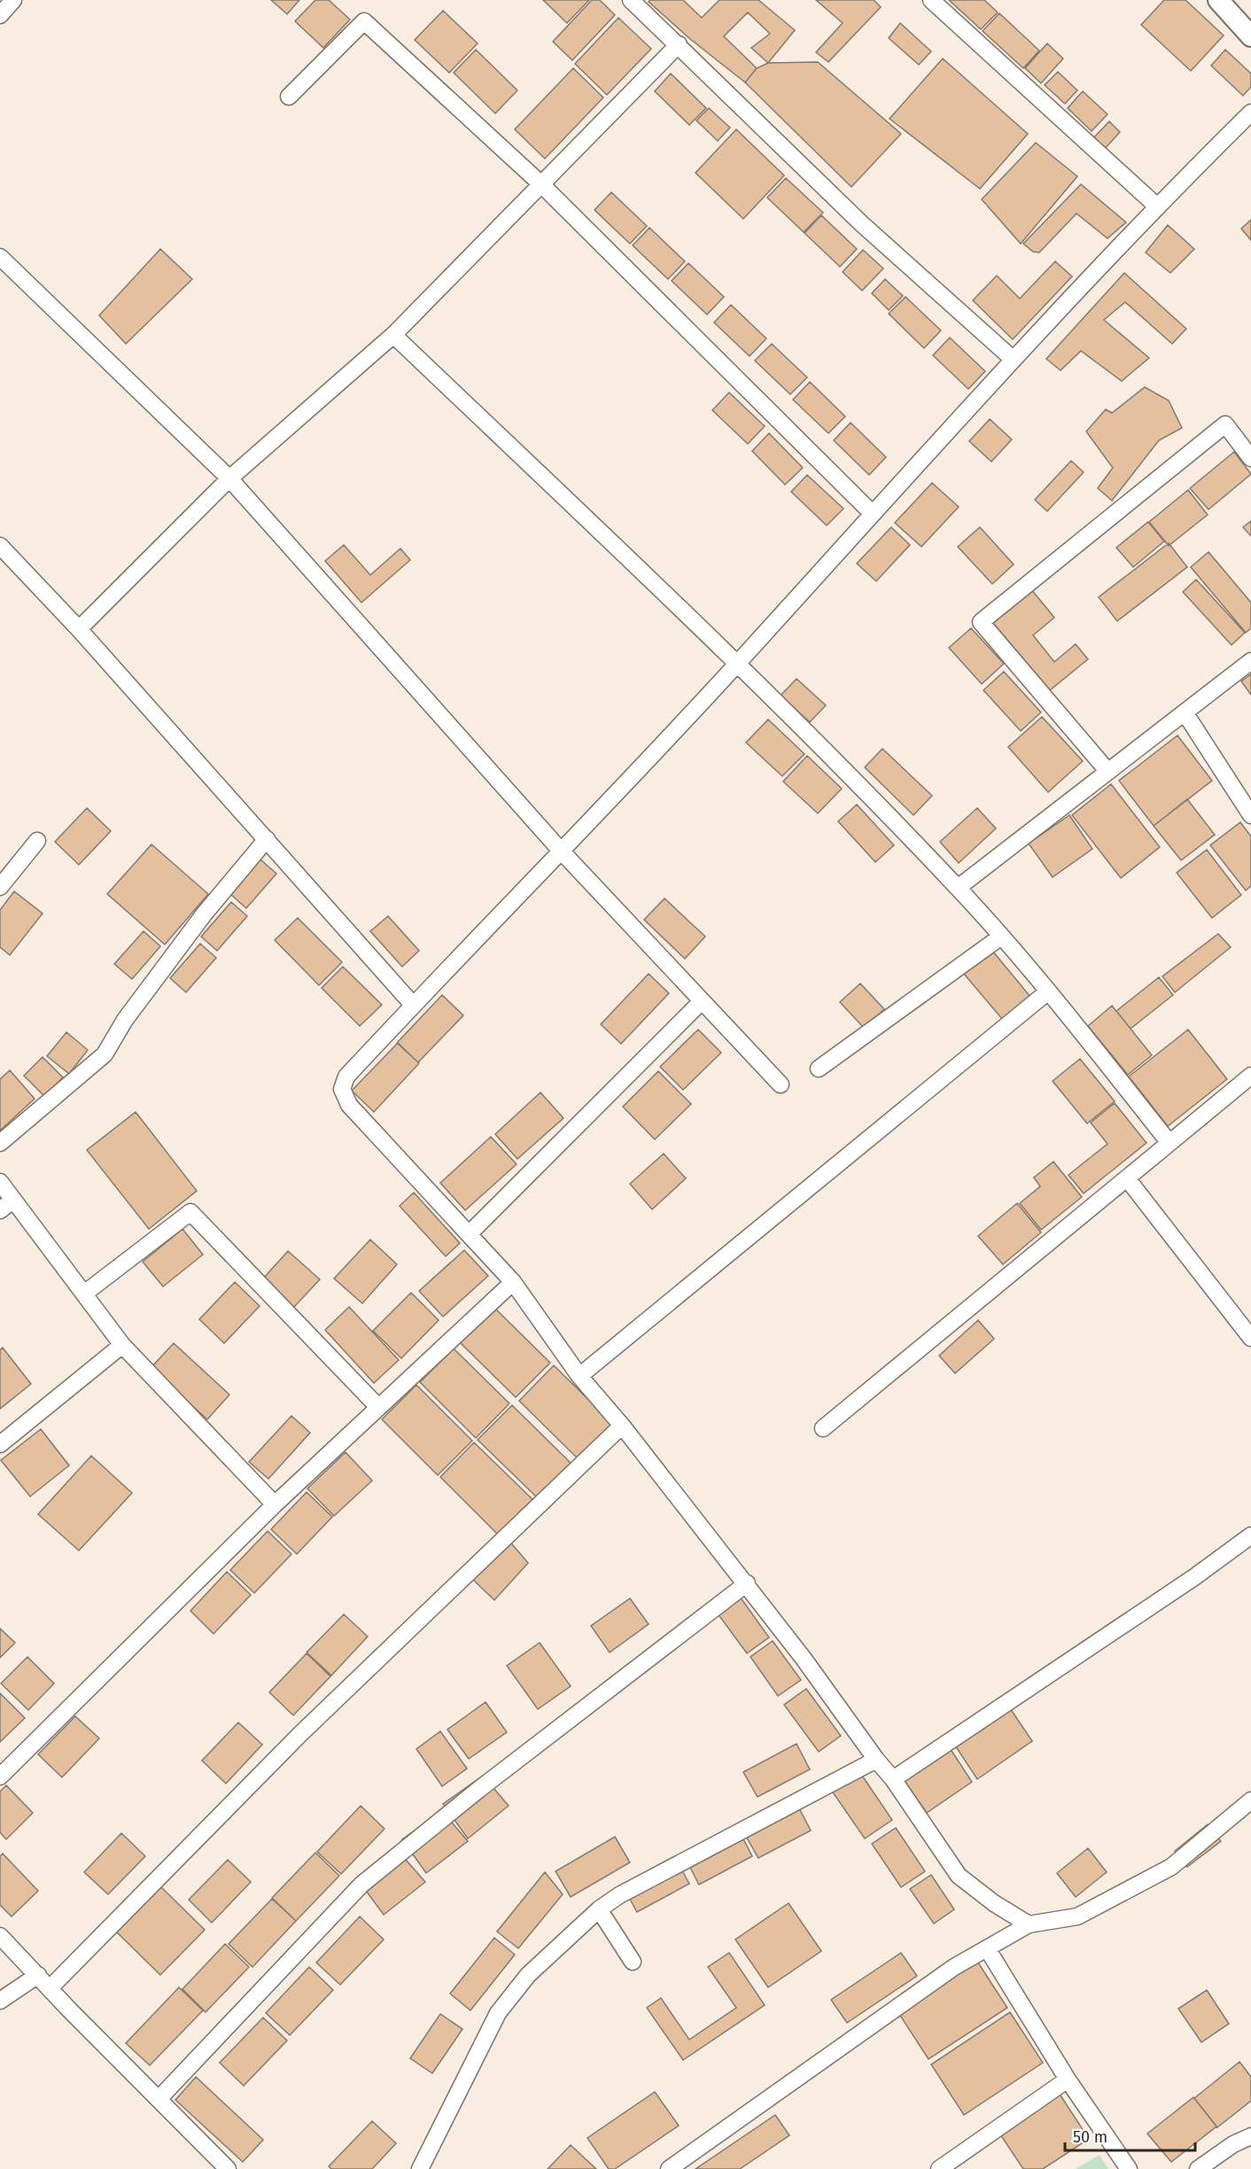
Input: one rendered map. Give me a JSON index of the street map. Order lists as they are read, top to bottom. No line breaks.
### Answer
{"scale_bar":"50 m"}
